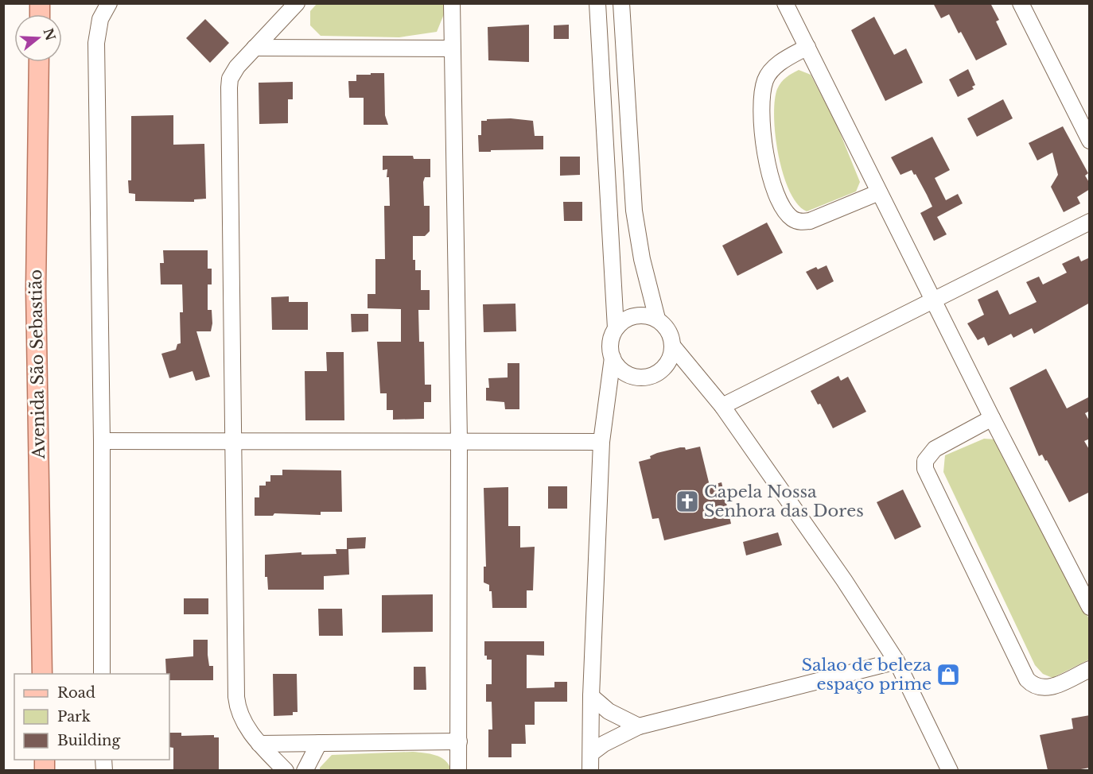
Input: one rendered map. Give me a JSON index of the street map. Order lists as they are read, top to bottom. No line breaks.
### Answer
{"streets":{"main road":["Avenida São Sebastião"]},"places":{"church":["Capela Nossa Senhora das Dores"],"shop":["Salao de beleza espaço prime"]},"legend":["Road","Park","Building"],"north":"right"}
